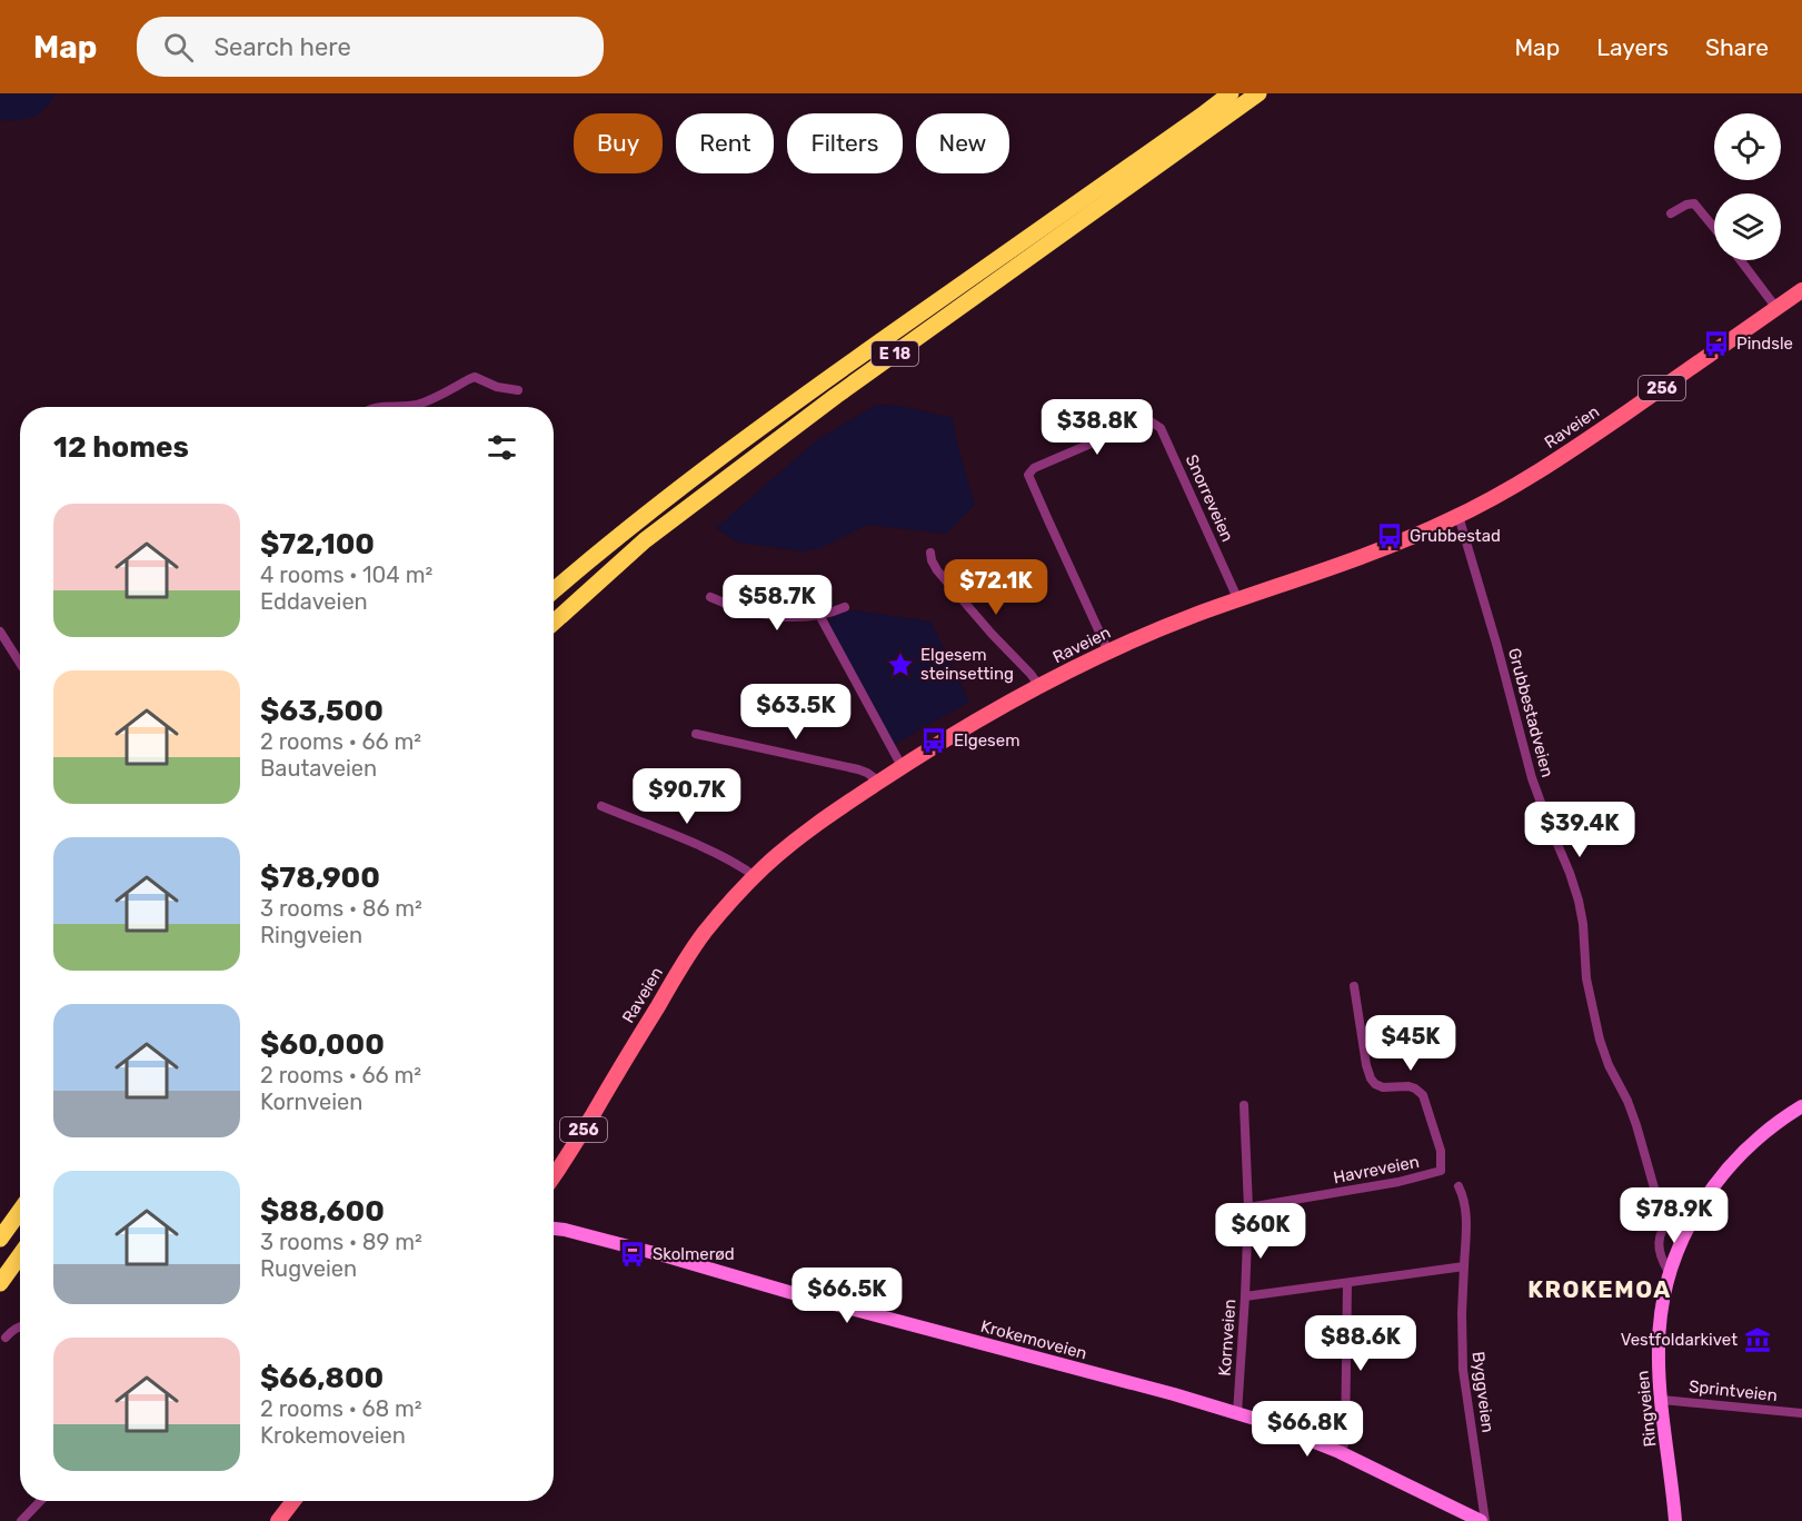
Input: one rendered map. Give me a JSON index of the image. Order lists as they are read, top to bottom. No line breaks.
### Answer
{"streets":{"highway":["E 18"],"main road":["256","Raveien","Krokemoveien","Ringveien"],"street":["Snorreveien","Grubbestadveien","Havreveien","Kornveien","Sprintveien","Byggveien"]},"crossings":[["Raveien","Snorreveien"],["Raveien","Grubbestadveien"],["Havreveien","Kornveien"],["Kornveien","Krokemoveien"],["Krokemoveien","Byggveien"],["Sprintveien","Ringveien"]],"districts":["KROKEMOA"],"places":{"bus stop":["Pindsle","Grubbestad","Elgesem","Skolmerød"],"place":["Elgesem steinsetting"],"museum":["Vestfoldarkivet"]},"page":{"header":"Map","search":"Search here","nav":["Map","Layers","Share"],"chip":["Buy","Rent","Filters","New"],"price":["$38.8K","$72.1K","$58.7K","$63.5K","$90.7K","$39.4K","$45K","$78.9K","$60K","$66.5K","$88.6K","$66.8K"],"heading":"12 homes","list":[{"name":"$72,100","note":"4 rooms · 104 m² · Eddaveien"},{"name":"$63,500","note":"2 rooms · 66 m² · Bautaveien"},{"name":"$78,900","note":"3 rooms · 86 m² · Ringveien"},{"name":"$60,000","note":"2 rooms · 66 m² · Kornveien"},{"name":"$88,600","note":"3 rooms · 89 m² · Rugveien"},{"name":"$66,800","note":"2 rooms · 68 m² · Krokemoveien"}]}}
